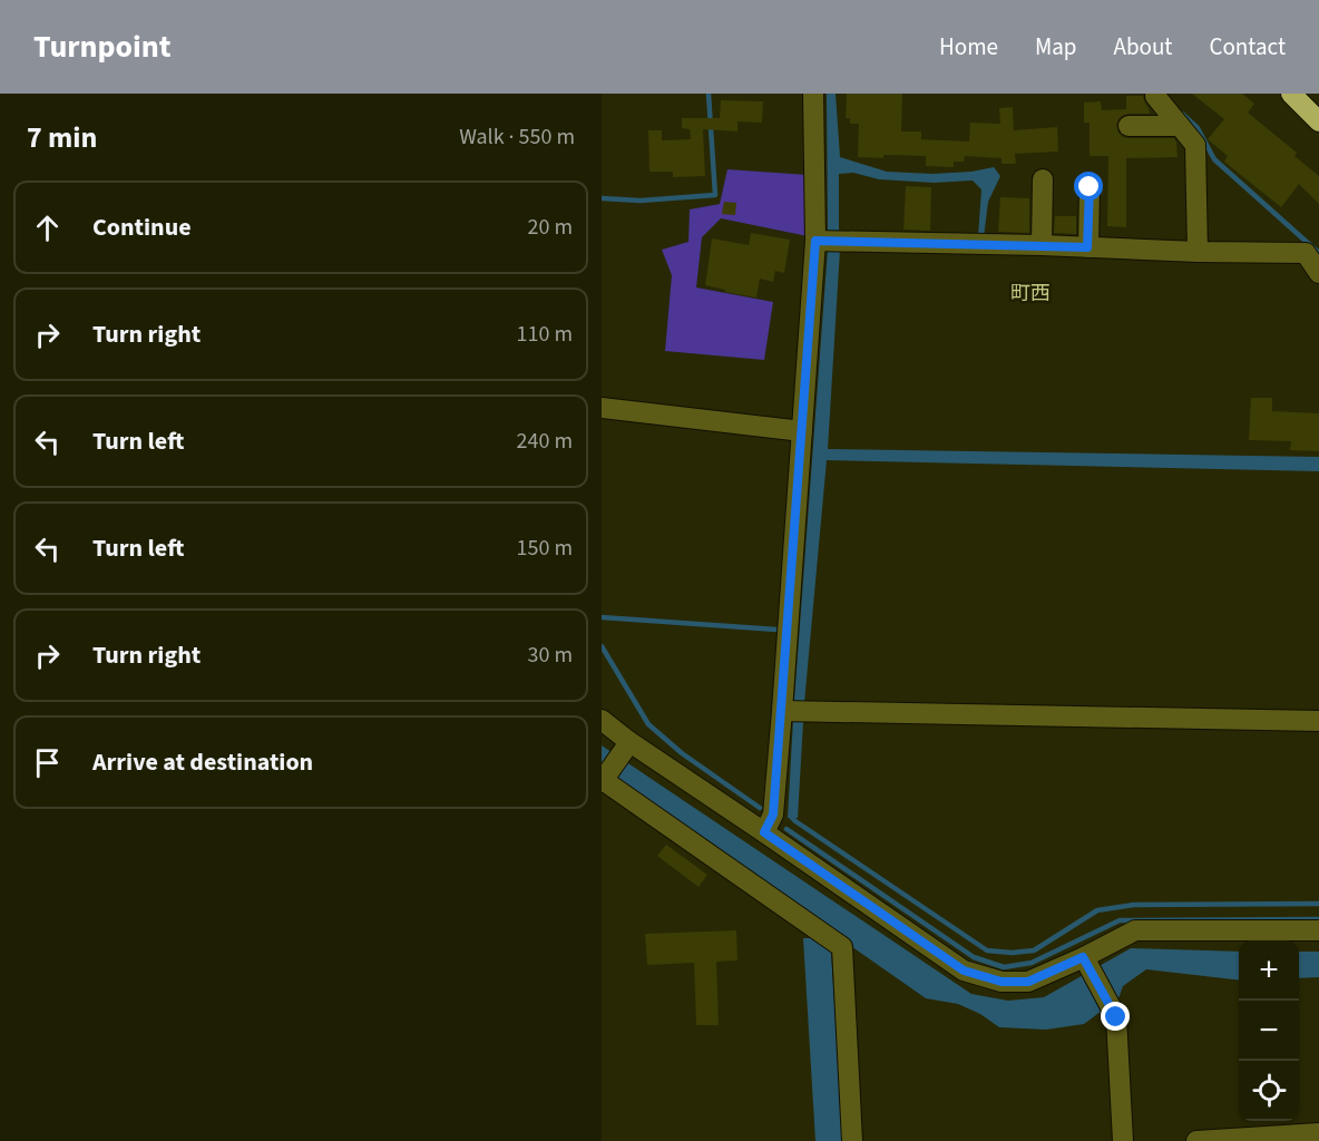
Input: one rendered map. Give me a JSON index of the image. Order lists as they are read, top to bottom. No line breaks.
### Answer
{"districts":["町西"],"page":{"header":"Turnpoint","nav":["Home","Map","About","Contact"],"heading":["7 min","Walk · 550 m"],"list":[["Continue","20 m"],["Turn right","110 m"],["Turn left","240 m"],["Turn left","150 m"],["Turn right","30 m"],"Arrive at destination"],"map_buttons":["+","−"]}}
